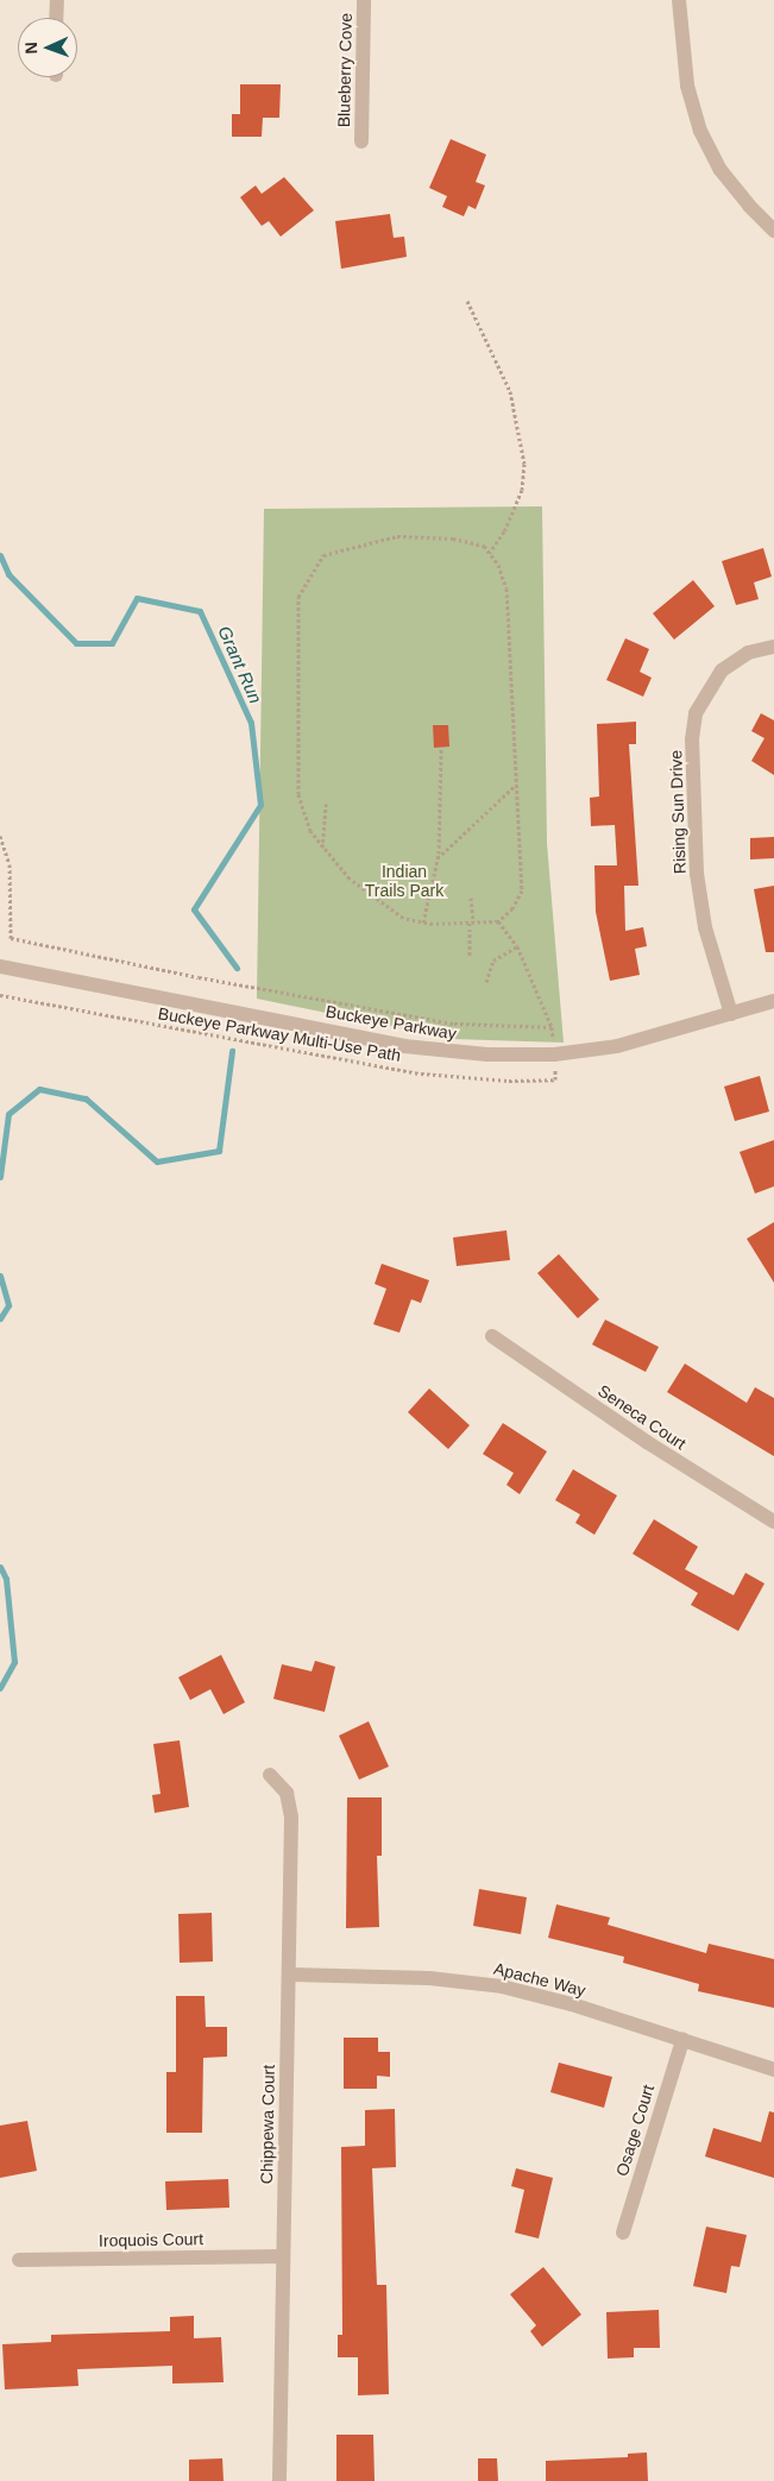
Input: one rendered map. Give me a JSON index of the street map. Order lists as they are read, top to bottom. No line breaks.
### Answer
{"streets":{"street":["Blueberry Cove","Rising Sun Drive","Buckeye Parkway","Seneca Court","Apache Way","Chippewa Court","Osage Court","Iroquois Court"],"path":["Buckeye Parkway Multi-Use Path"]},"crossings":[["Rising Sun Drive","Buckeye Parkway"],["Apache Way","Chippewa Court"],["Apache Way","Osage Court"],["Chippewa Court","Iroquois Court"]],"water":["Grant Run"],"parks":["Indian Trails Park"],"north":"left"}
